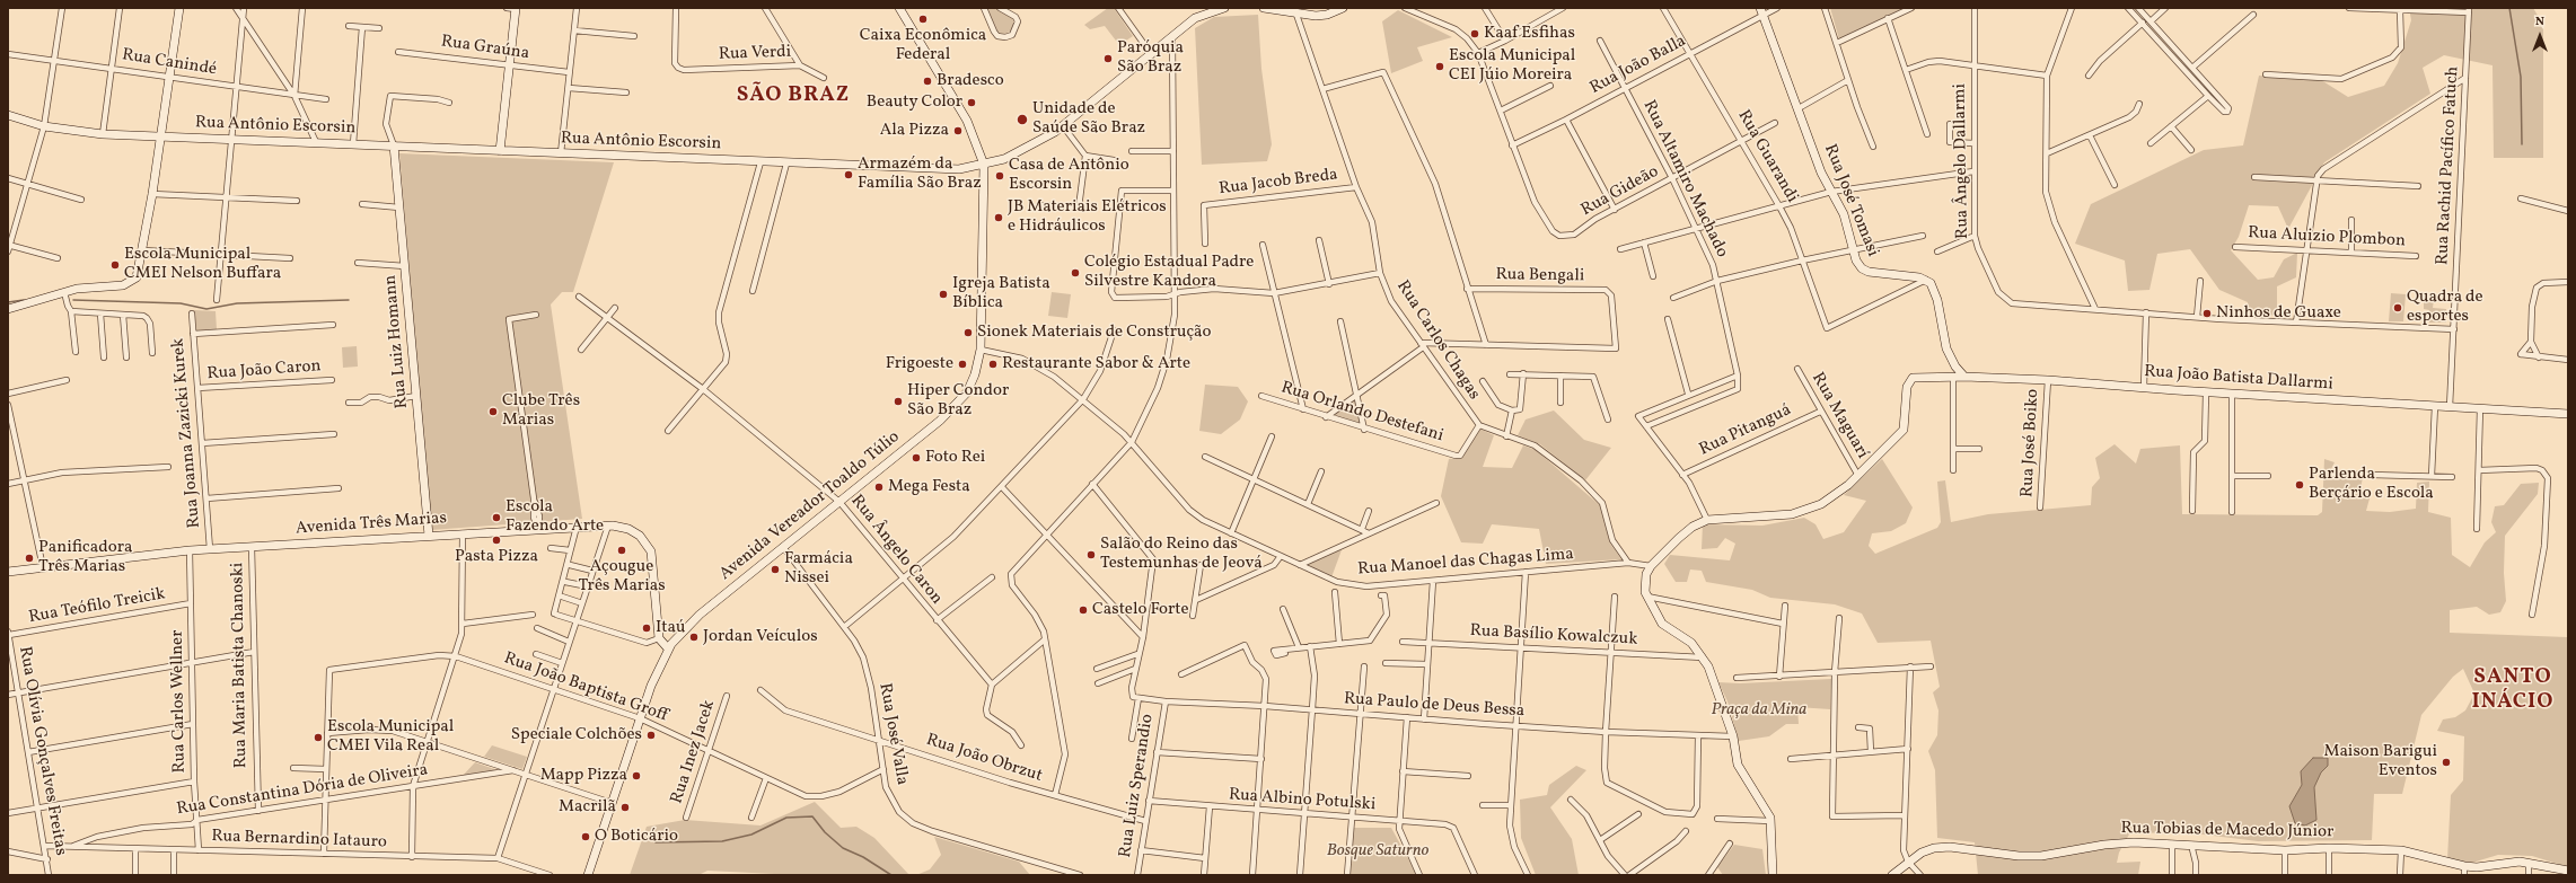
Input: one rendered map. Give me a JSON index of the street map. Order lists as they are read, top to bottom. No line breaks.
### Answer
{"streets":{"street":["Rua Graúna","Rua Verdi","Rua Canindé","Rua João Balla","Rua Antônio Escorsin","Rua Guarandi","Rua Ângelo Dallarmi","Rua Rachid Pacífico Fatuch","Rua Altamiro Machado","Rua Jacob Breda","Rua Gideão","Rua José Tomasi","Rua Aluizio Plombon","Rua Bengali","Rua Carlos Chagas","Rua Luiz Homann","Rua João Caron","Rua João Batista Dallarmi","Rua Orlando Destefani","Rua Maguarí","Rua Pitanguá","Rua Joanna Zazicki Kurek","Rua José Boiko","Avenida Vereador Toaldo Túlio","Avenida Três Marias","Rua Ângelo Caron","Rua Manoel das Chagas Lima","Rua Teófilo Treicik","Rua Basílio Kowalczuk","Rua Maria Batista Chanoski","Rua João Baptista Groff","Rua Carlos Wellner","Rua Paulo de Deus Bessa","Rua José Valla","Rua Olívia Gonçalves Freitas","Rua Inez Jacek","Rua João Obrzut","Rua Luiz Sperandio","Rua Constantina Dória de Oliveira","Rua Albino Potulski","Rua Tobias de Macedo Júnior","Rua Bernardino Iatauro"]},"crossings":[["Rua João Balla","Rua Guarandi"],["Rua João Balla","Rua Altamiro Machado"],["Rua João Balla","Rua Gideão"],["Rua João Balla","Rua José Tomasi"],["Rua Antônio Escorsin","Rua Luiz Homann"],["Rua Antônio Escorsin","Avenida Vereador Toaldo Túlio"],["Rua Guarandi","Rua Gideão"],["Rua Guarandi","Rua José Tomasi"],["Rua Rachid Pacífico Fatuch","Rua João Batista Dallarmi"],["Rua Altamiro Machado","Rua Gideão"],["Rua Jacob Breda","Rua Carlos Chagas"],["Rua Carlos Chagas","Rua Orlando Destefani"],["Rua Carlos Chagas","Rua Manoel das Chagas Lima"],["Rua Luiz Homann","Avenida Três Marias"],["Rua João Caron","Rua Joanna Zazicki Kurek"],["Rua João Batista Dallarmi","Rua Maguarí"],["Rua João Batista Dallarmi","Rua José Boiko"],["Rua Maguarí","Rua Pitanguá"],["Rua Joanna Zazicki Kurek","Avenida Três Marias"],["Avenida Vereador Toaldo Túlio","Rua Ângelo Caron"],["Avenida Vereador Toaldo Túlio","Rua Manoel das Chagas Lima"],["Avenida Vereador Toaldo Túlio","Rua João Baptista Groff"],["Avenida Vereador Toaldo Túlio","Rua José Valla"],["Avenida Três Marias","Rua Maria Batista Chanoski"],["Avenida Três Marias","Rua Carlos Wellner"],["Rua Teófilo Treicik","Rua Carlos Wellner"],["Rua Teófilo Treicik","Rua Olívia Gonçalves Freitas"],["Rua Maria Batista Chanoski","Rua Constantina Dória de Oliveira"],["Rua João Baptista Groff","Rua José Valla"],["Rua João Baptista Groff","Rua Inez Jacek"],["Rua Carlos Wellner","Rua Constantina Dória de Oliveira"],["Rua Carlos Wellner","Rua Bernardino Iatauro"],["Rua Paulo de Deus Bessa","Rua Luiz Sperandio"],["Rua José Valla","Rua João Obrzut"],["Rua Olívia Gonçalves Freitas","Rua Bernardino Iatauro"],["Rua João Obrzut","Rua Luiz Sperandio"],["Rua Luiz Sperandio","Rua Albino Potulski"],["Rua Constantina Dória de Oliveira","Rua Bernardino Iatauro"]],"districts":["SÃO BRAZ","SANTO INÁCIO"],"parks":["Praça da Mina","Bosque Saturno"],"places":["Caixa Econômica Federal","Kaaf Esfihas","Paróquia São Braz","Escola Municipal CEI Júio Moreira","Bradesco","Beauty Color","Unidade de Saúde São Braz","Ala Pizza","Armazém da Família São Braz","Casa de Antônio Escorsin","JB Materiais Elétricos e Hidráulicos","Escola Municipal CMEI Nelson Buffara","Colégio Estadual Padre Silvestre Kandora","Igreja Batista Bíblica","Quadra de esportes","Ninhos de Guaxe","Sionek Materiais de Construção","Frigoeste","Restaurante Sabor & Arte","Hiper Condor São Braz","Clube Três Marias","Foto Rei","Parlenda Berçário e Escola","Mega Festa","Escola Fazendo Arte","Pasta Pizza","Açougue Três Marias","Salão do Reino das Testemunhas de Jeová","Panificadora Três Marias","Farmácia Nissei","Castelo Forte","Itaú","Jordan Veículos","Speciale Colchões","Escola Municipal CMEI Vila Real","Maison Barigui Eventos","Mapp Pizza","Macrilã","O Boticário"],"north":"top"}
